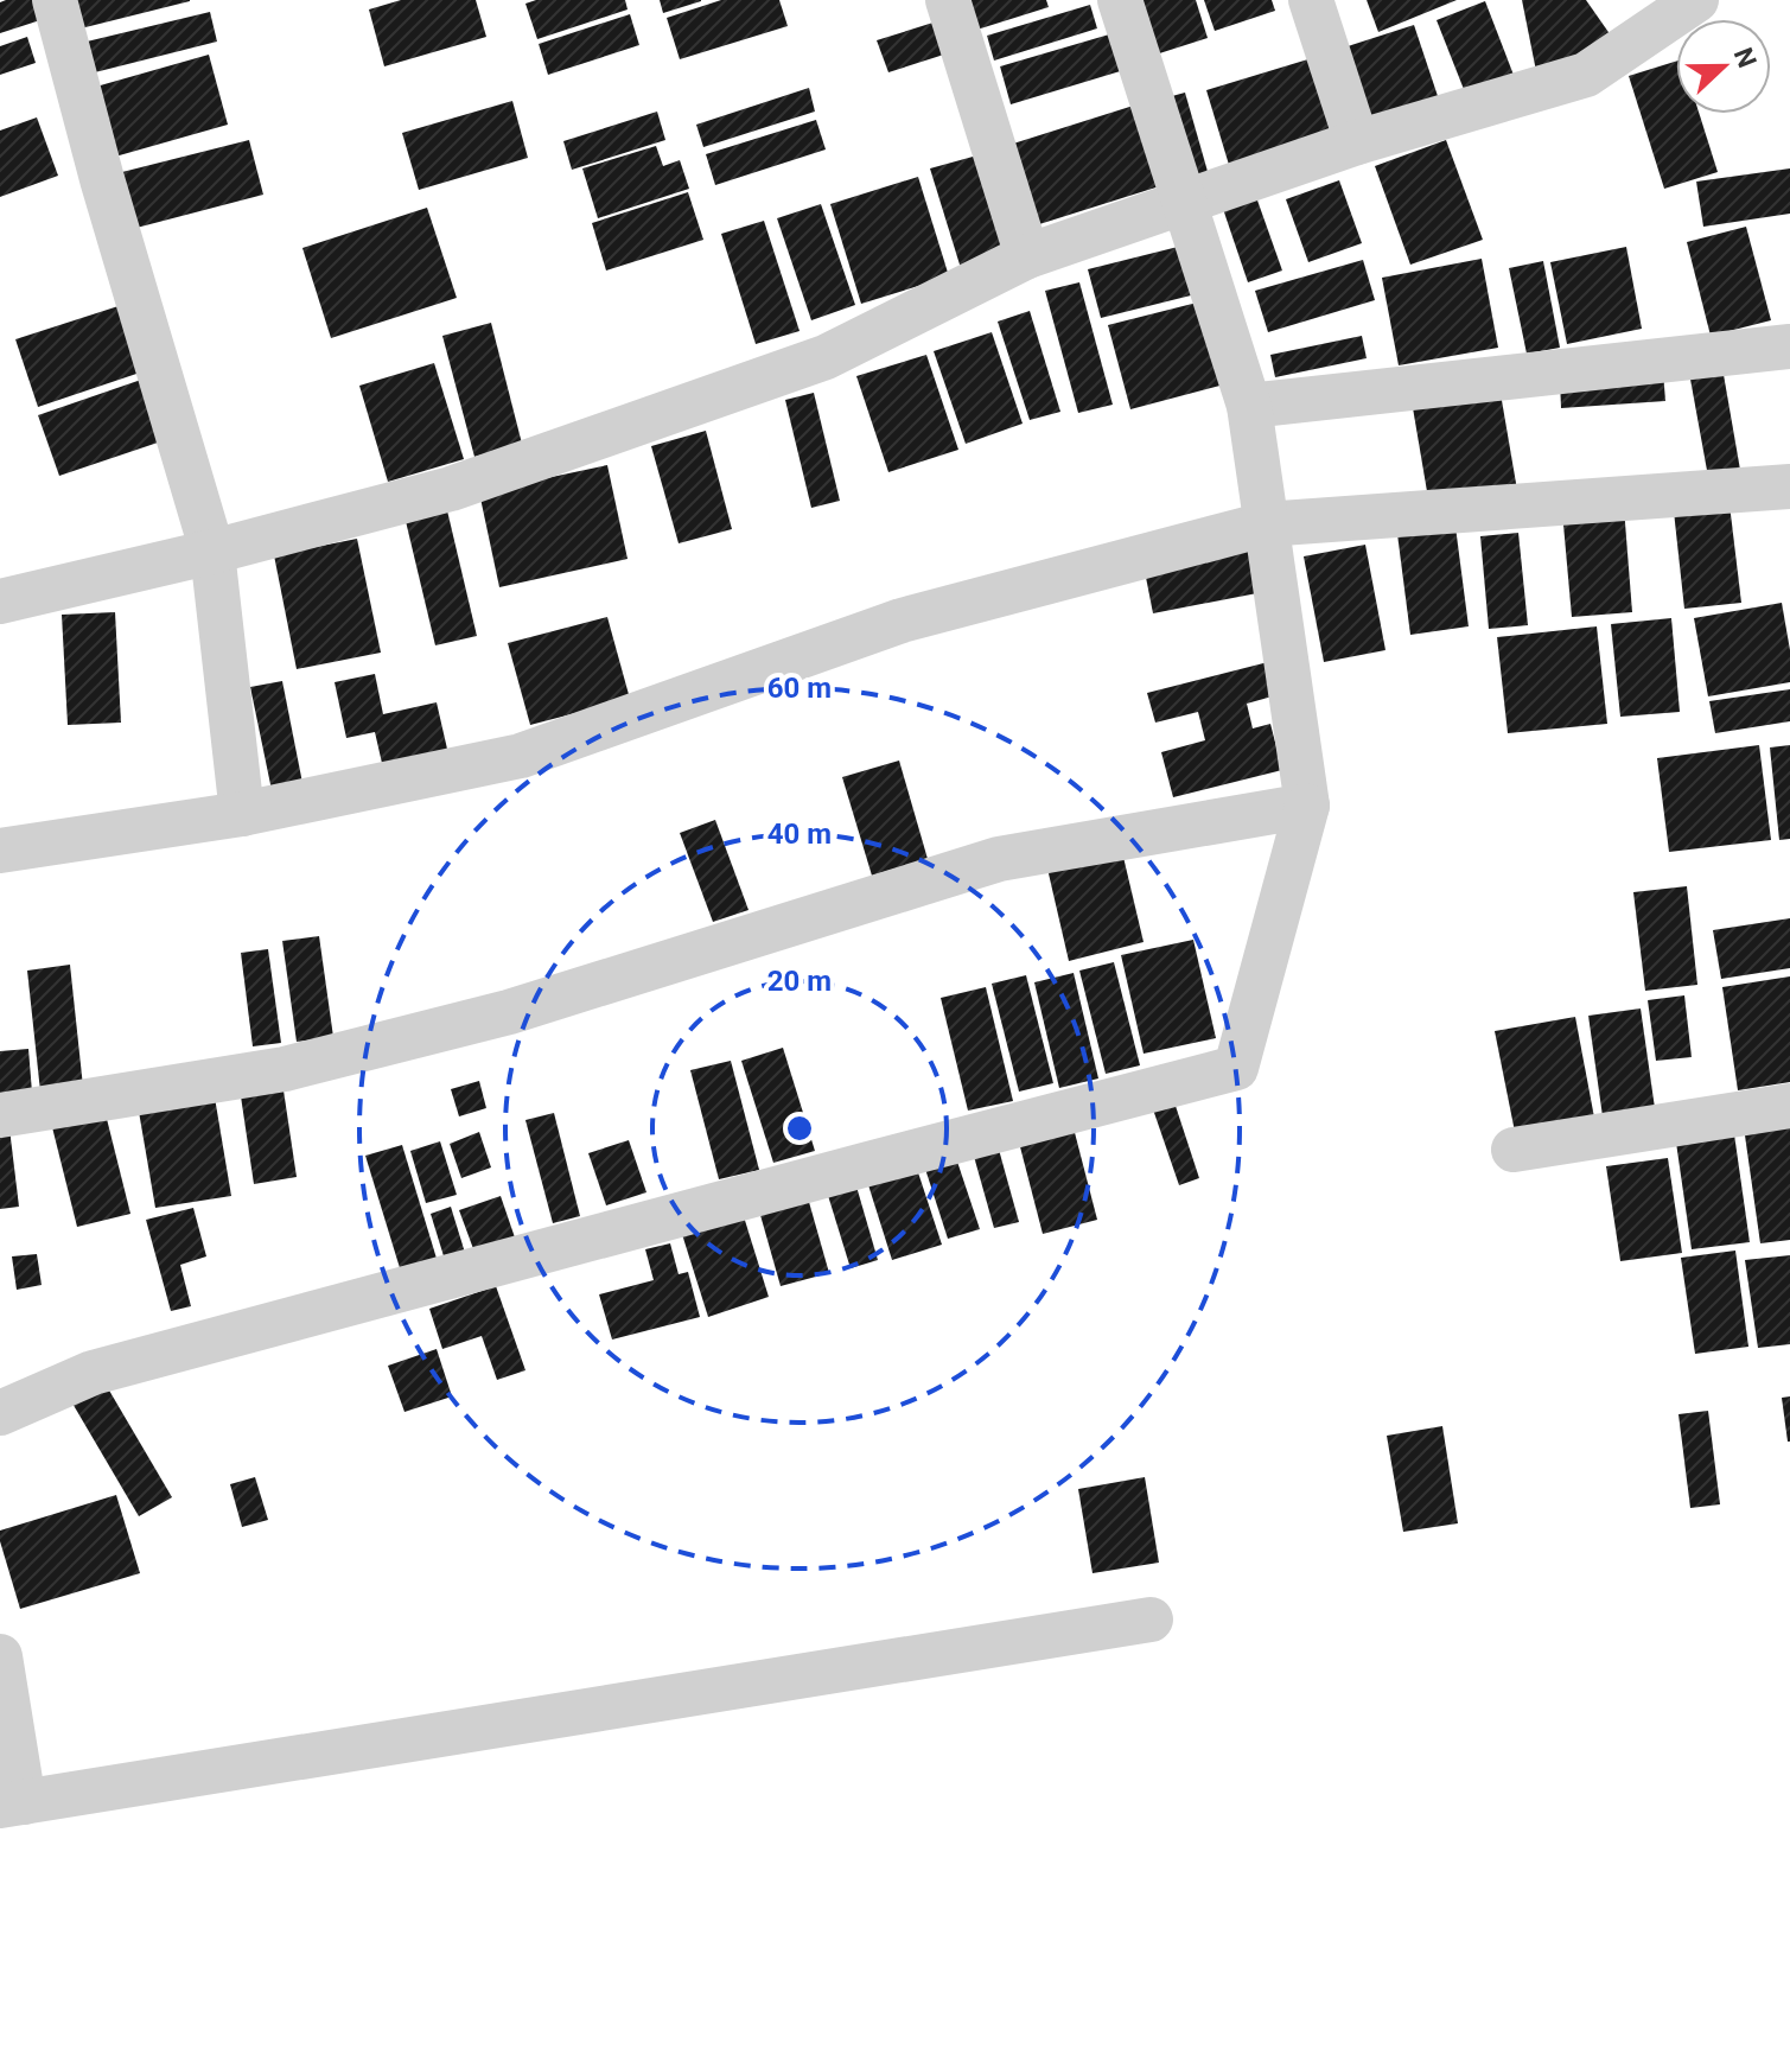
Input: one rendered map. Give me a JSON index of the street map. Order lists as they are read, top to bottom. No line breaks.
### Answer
{"north":"right","rings":["60 m","40 m","20 m"]}
